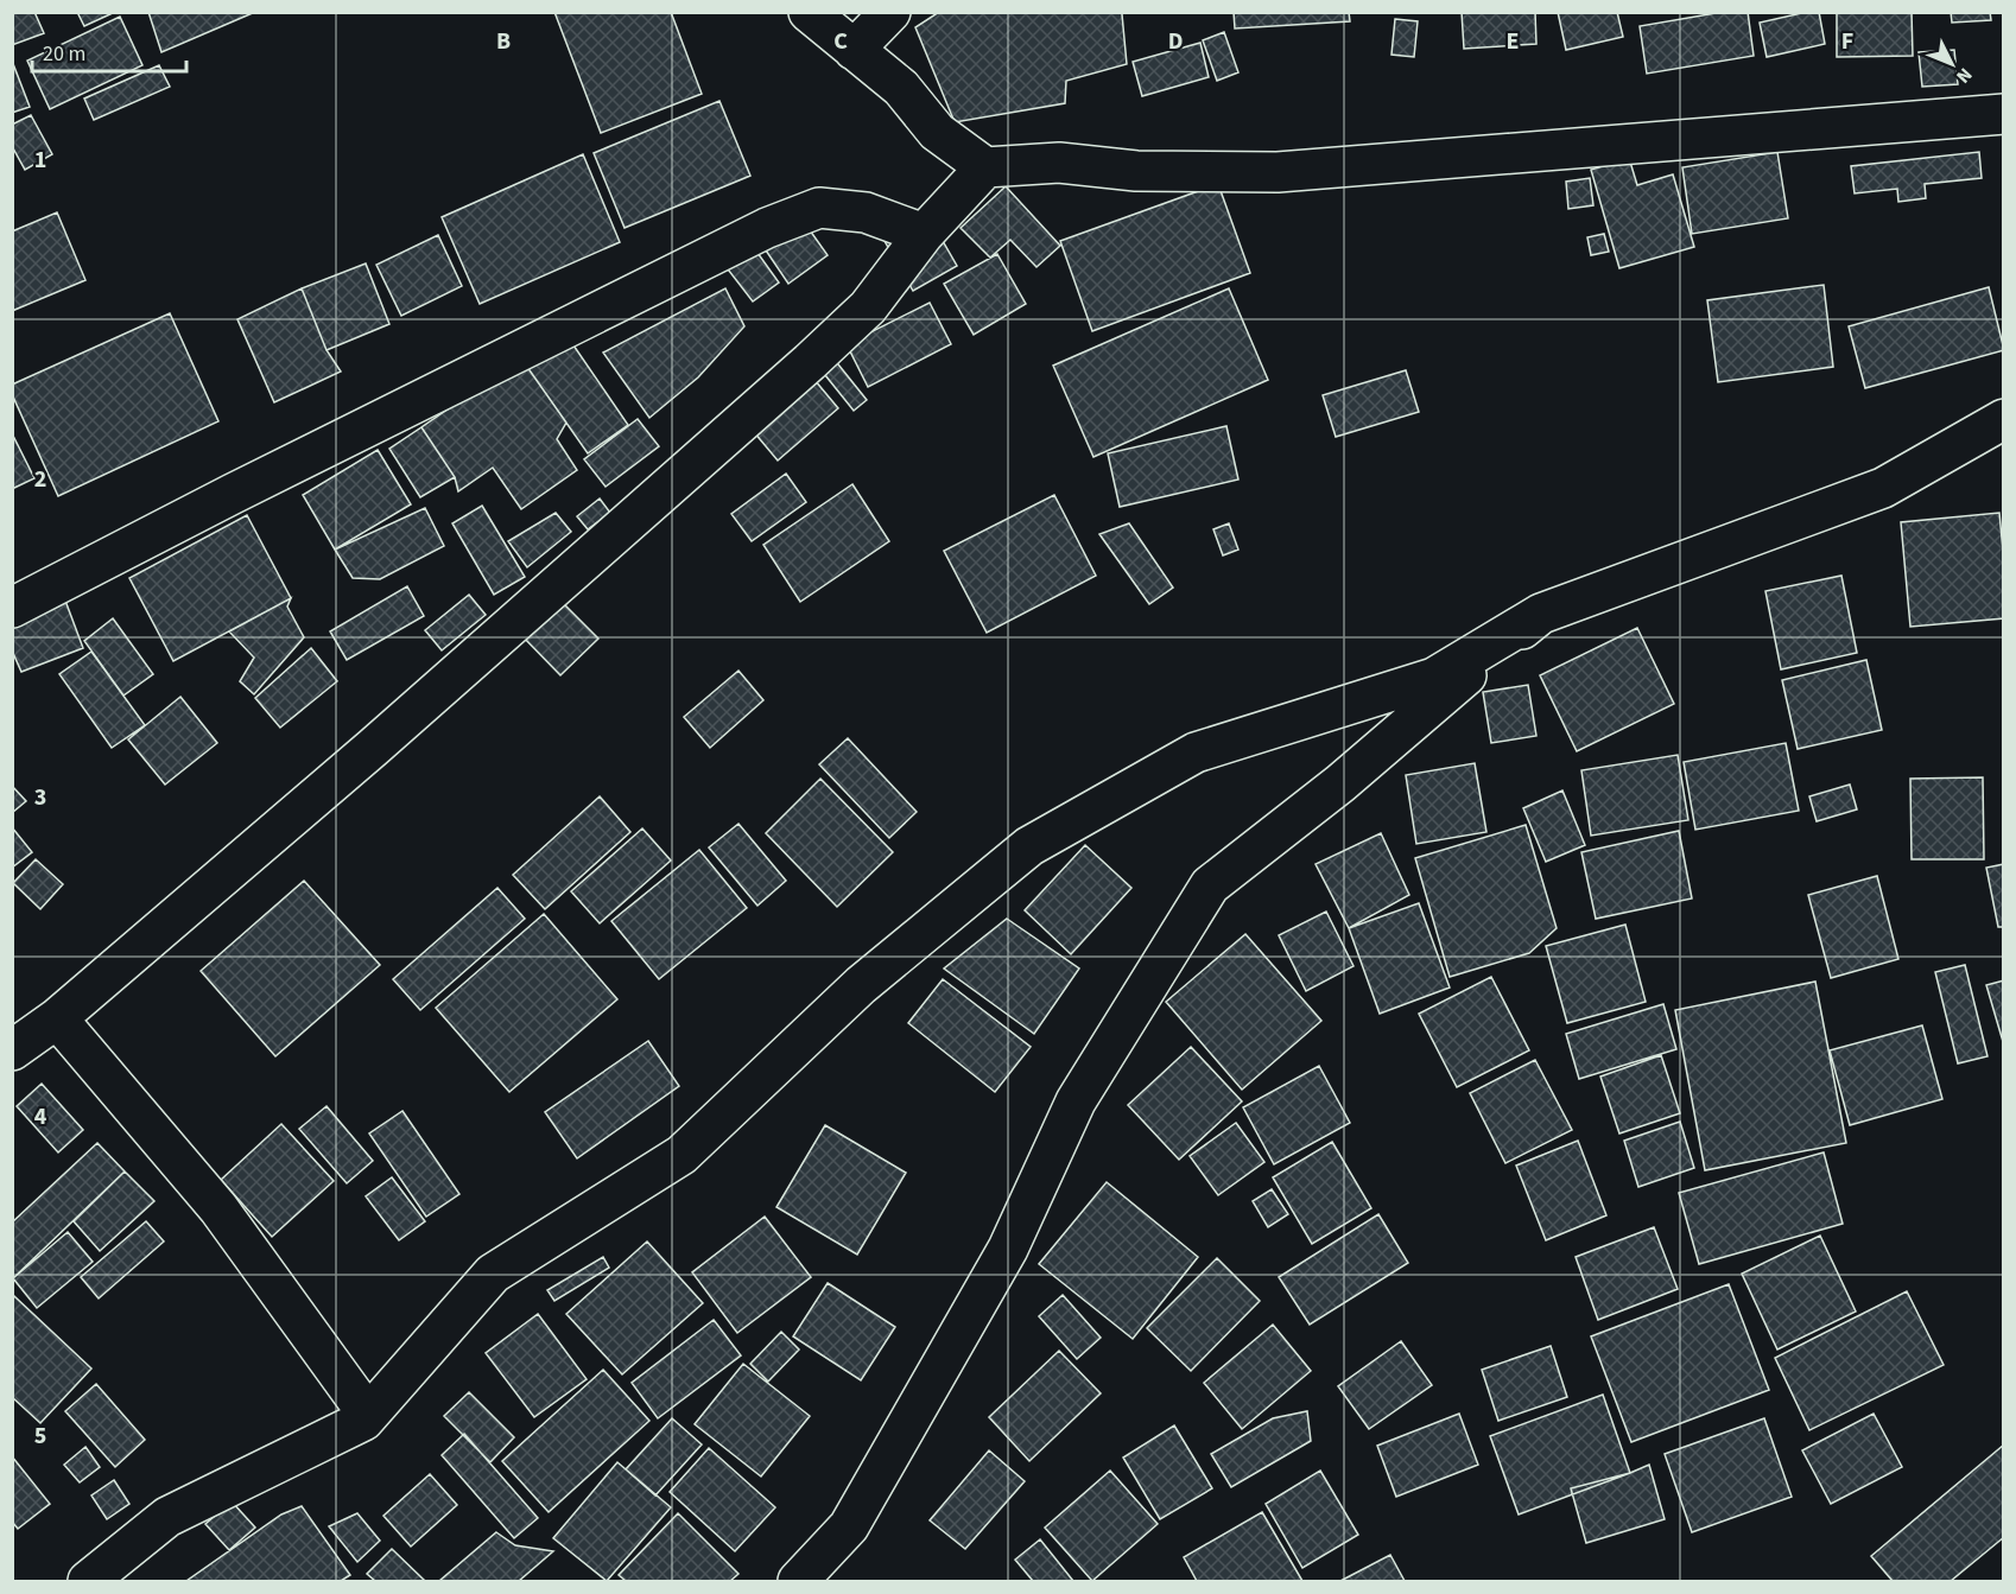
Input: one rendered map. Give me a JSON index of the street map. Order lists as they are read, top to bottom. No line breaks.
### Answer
{"scale_bar":"20 m","north":"bottom right","grid":{"columns":["B","C","D","E","F"],"rows":["1","2","3","4","5"]}}
